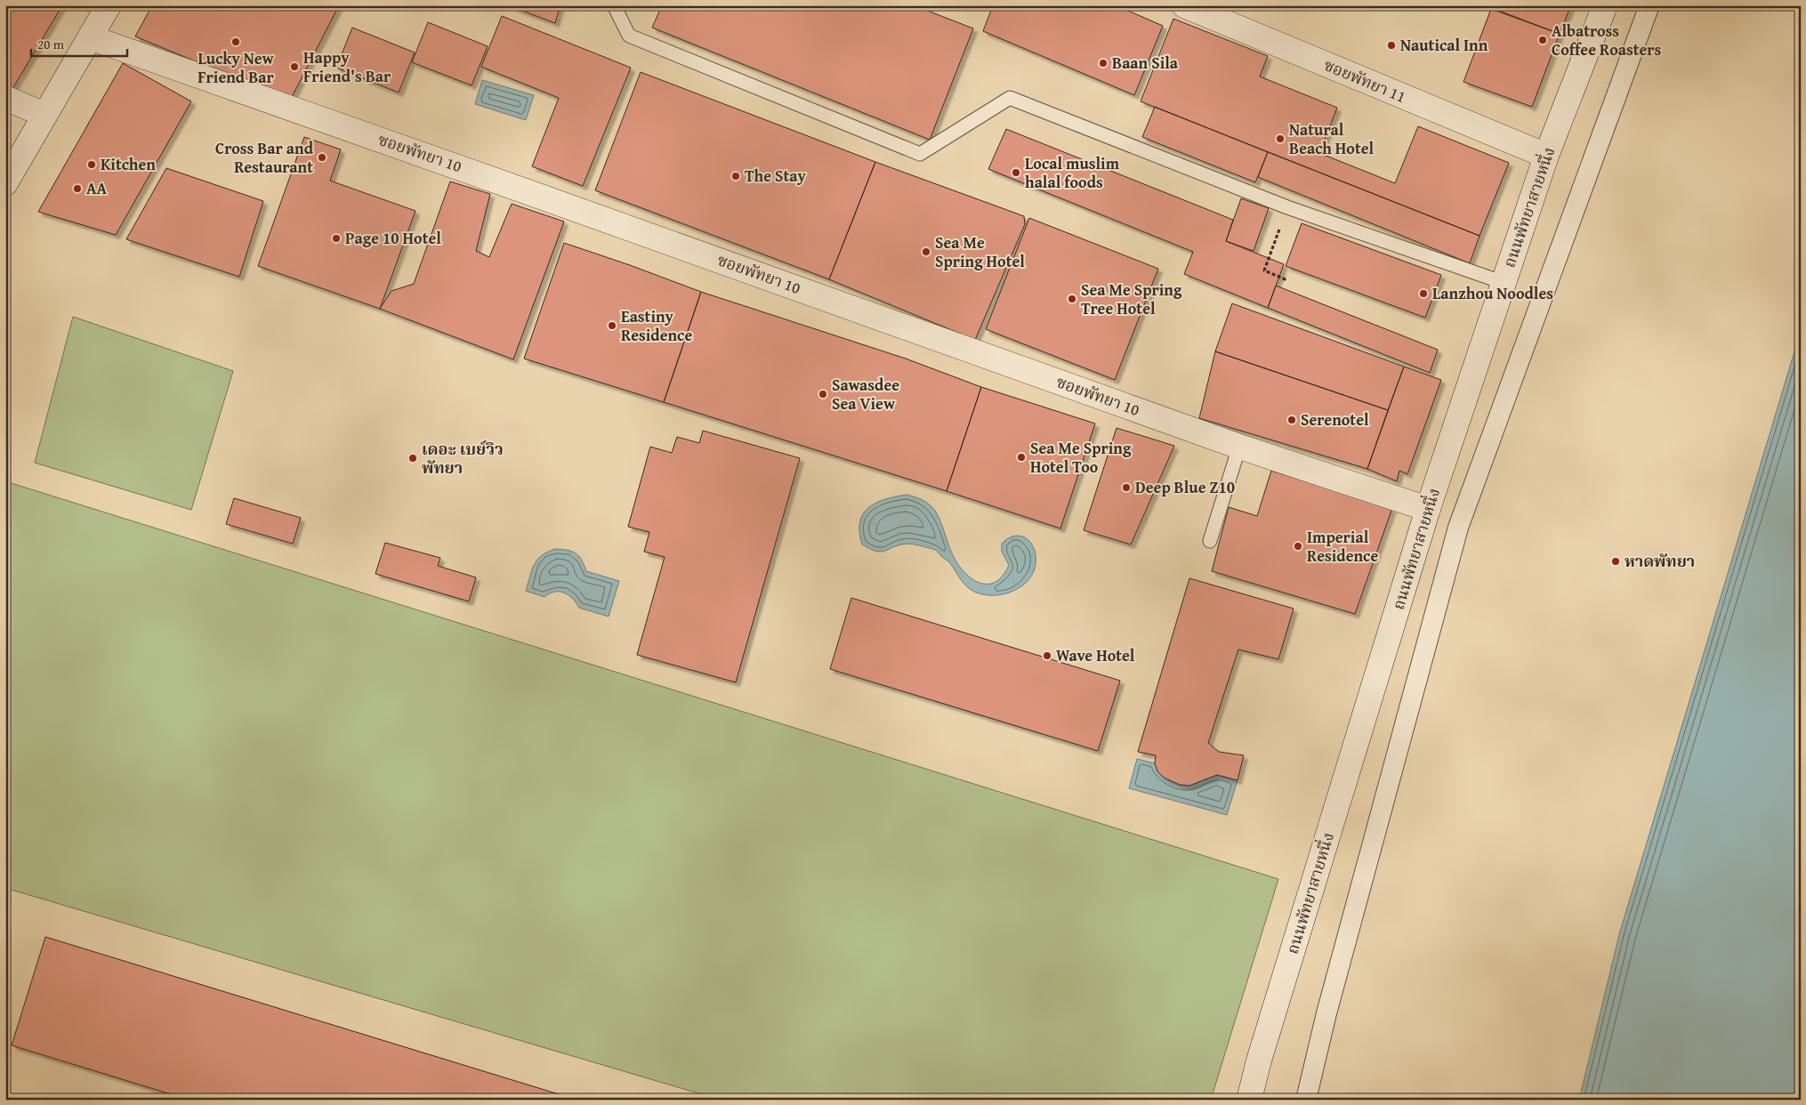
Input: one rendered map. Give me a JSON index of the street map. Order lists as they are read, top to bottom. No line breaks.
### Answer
{"streets":{"street":["ซอยพัทยา 11","ซอยพัทยา 10","ถนนพัทยาสายหนึ่ง"]},"crossings":[["ซอยพัทยา 11","ถนนพัทยาสายหนึ่ง"],["ซอยพัทยา 10","ถนนพัทยาสายหนึ่ง"]],"places":["Albatross Coffee Roasters","Lucky New Friend Bar","Nautical Inn","Baan Sila","Happy Friend's Bar","Natural Beach Hotel","Cross Bar and Restaurant","Kitchen","Local muslim halal foods","The Stay","AA","Page 10 Hotel","Sea Me Spring Hotel","Lanzhou Noodles","Sea Me Spring Tree Hotel","Eastiny Residence","Sawasdee Sea View","Serenotel","Sea Me Spring Hotel Too","เดอะ เบย์วิว พัทยา","Deep Blue Z10","Imperial Residence","หาดพัทยา","Wave Hotel"],"scale_bar":"20 m"}
